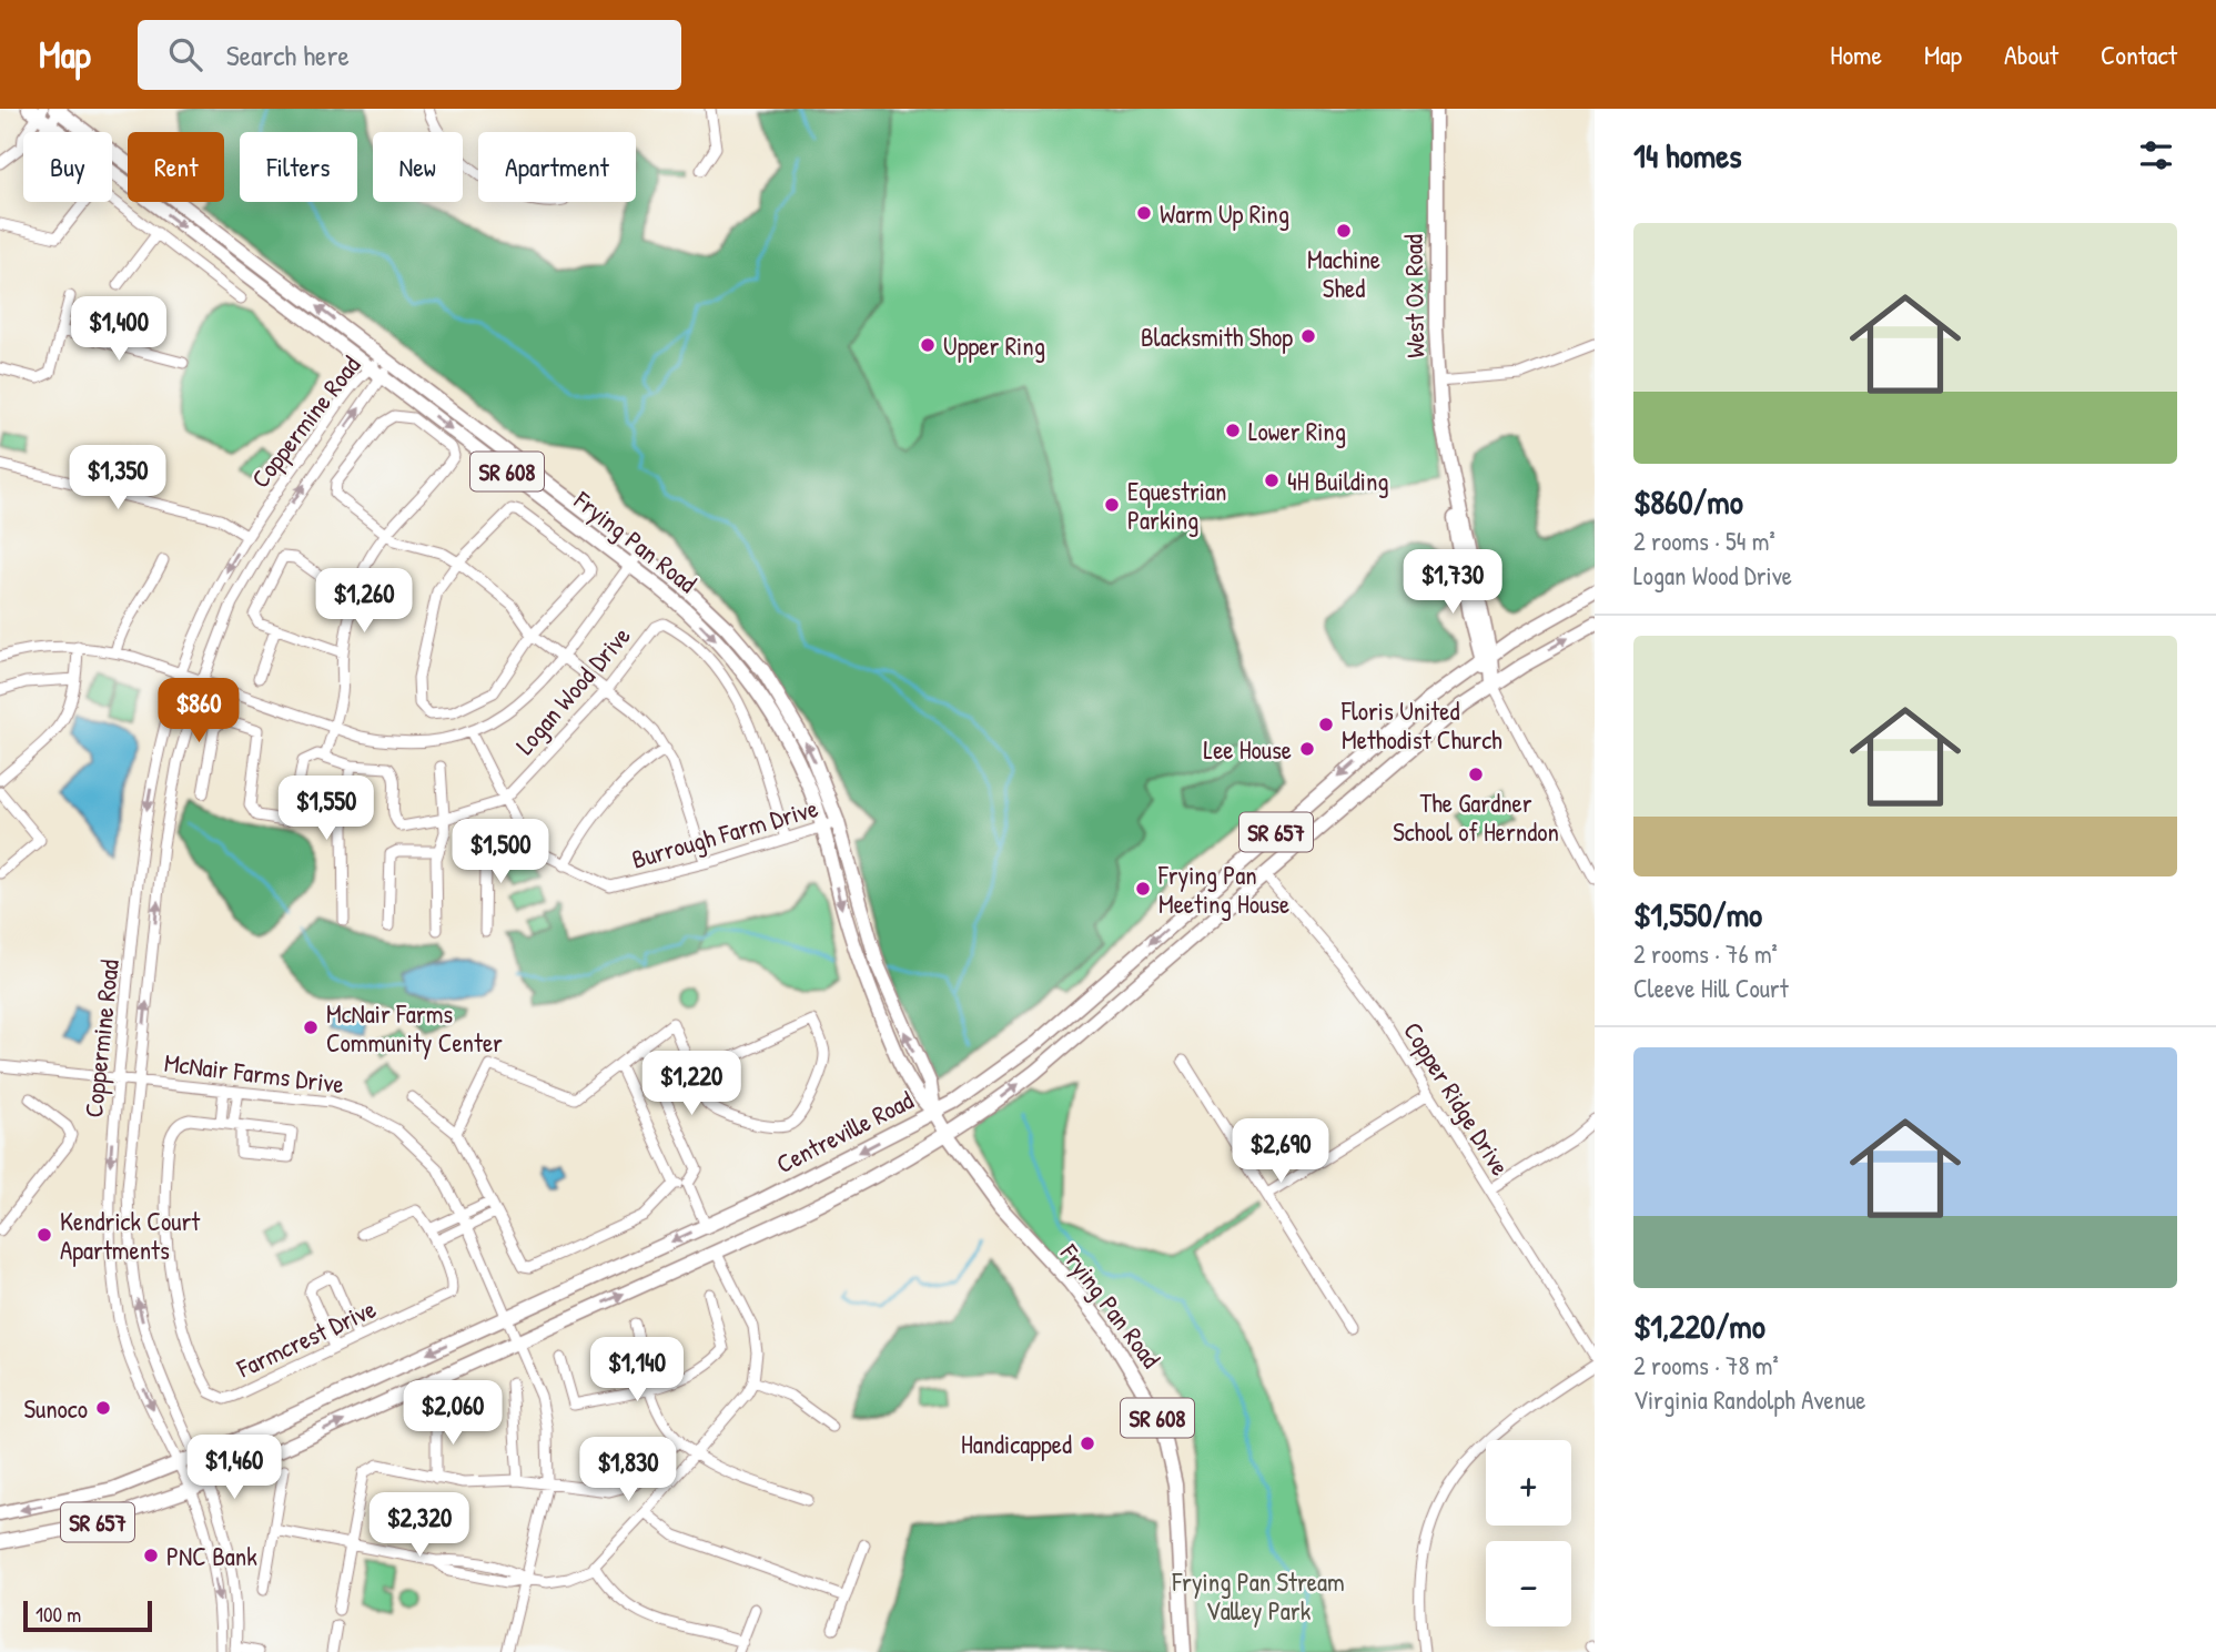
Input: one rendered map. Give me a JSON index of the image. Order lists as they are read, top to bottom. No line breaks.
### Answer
{"streets":{"main road":["West Ox Road","SR 608","Frying Pan Road","SR 657","Centreville Road"],"street":["Coppermine Road","Logan Wood Drive","Burrough Farm Drive","McNair Farms Drive","Copper Ridge Drive","Farmcrest Drive"]},"crossings":[["West Ox Road","Centreville Road"],["Coppermine Road","Frying Pan Road"],["Coppermine Road","McNair Farms Drive"],["Coppermine Road","Centreville Road"],["Frying Pan Road","Burrough Farm Drive"],["Frying Pan Road","Centreville Road"],["Logan Wood Drive","Burrough Farm Drive"],["McNair Farms Drive","Centreville Road"],["Copper Ridge Drive","Centreville Road"]],"parks":["Frying Pan Stream Valley Park"],"places":["Warm Up Ring","Machine Shed","Blacksmith Shop","Upper Ring","Lower Ring","4H Building","Equestrian Parking","Floris United Methodist Church","Lee House","The Gardner School of Herndon","Frying Pan Meeting House","McNair Farms Community Center","Kendrick Court Apartments","Sunoco","Handicapped","PNC Bank"],"scale_bar":"100 m","page":{"header":"Map","search":"Search here","nav":["Home","Map","About","Contact"],"heading":"14 homes","chip":["Buy","Rent","Filters","New","Apartment"],"list":[{"name":"$860/mo","note":"2 rooms · 54 m² · Logan Wood Drive"},{"name":"$1,550/mo","note":"2 rooms · 76 m² · Cleeve Hill Court"},{"name":"$1,220/mo","note":"2 rooms · 78 m² · Virginia Randolph Avenue"}],"price":["$1,400","$1,350","$1,730","$1,260","$860","$1,550","$1,500","$1,220","$2,690","$1,140","$2,060","$1,460","$1,830","$2,320"],"map_buttons":["+","−"],"scale":"100 m"}}
